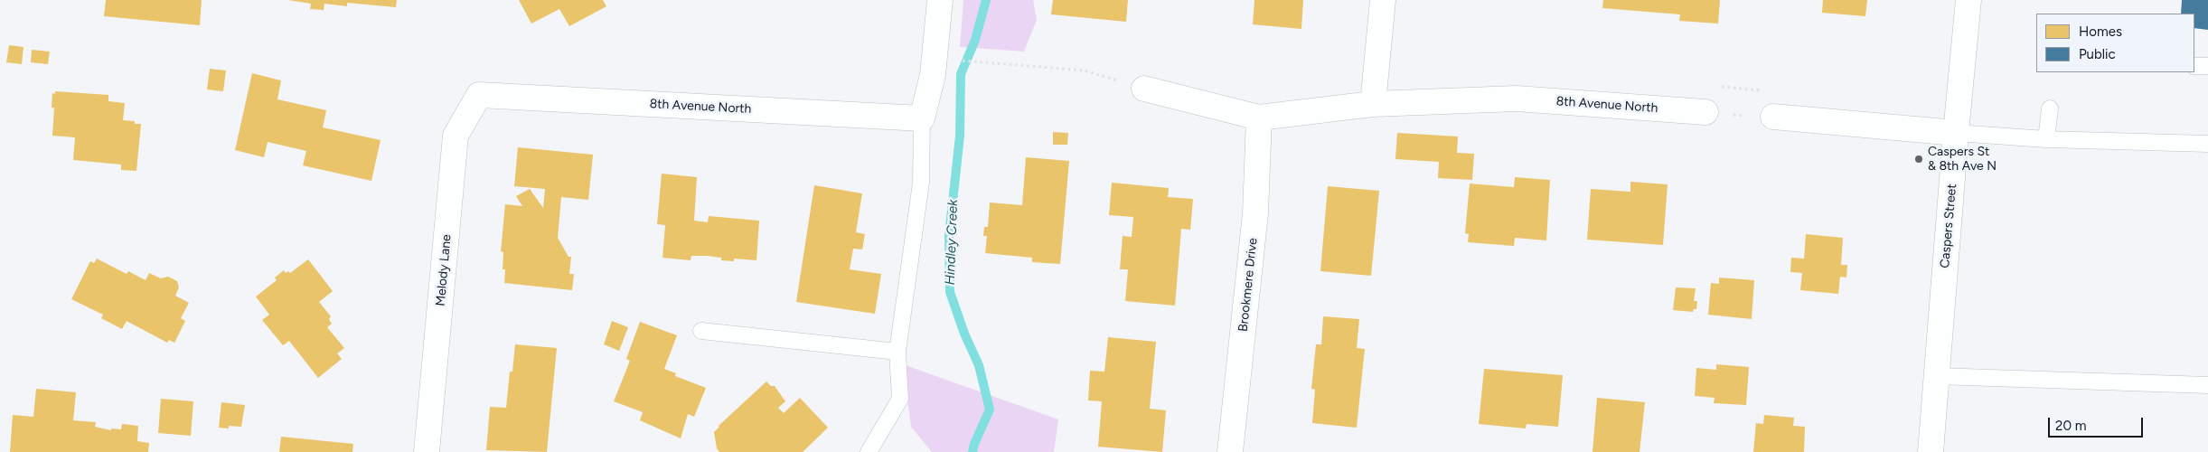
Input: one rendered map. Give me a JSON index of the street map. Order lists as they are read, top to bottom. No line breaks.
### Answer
{"streets":{"street":["8th Avenue North","Caspers Street","Melody Lane","Brookmere Drive"]},"crossings":[["8th Avenue North","Melody Lane"],["8th Avenue North","Brookmere Drive"]],"water":["Hindley Creek"],"places":["Caspers St & 8th Ave N"],"legend":["Homes","Public"],"scale_bar":"20 m"}
